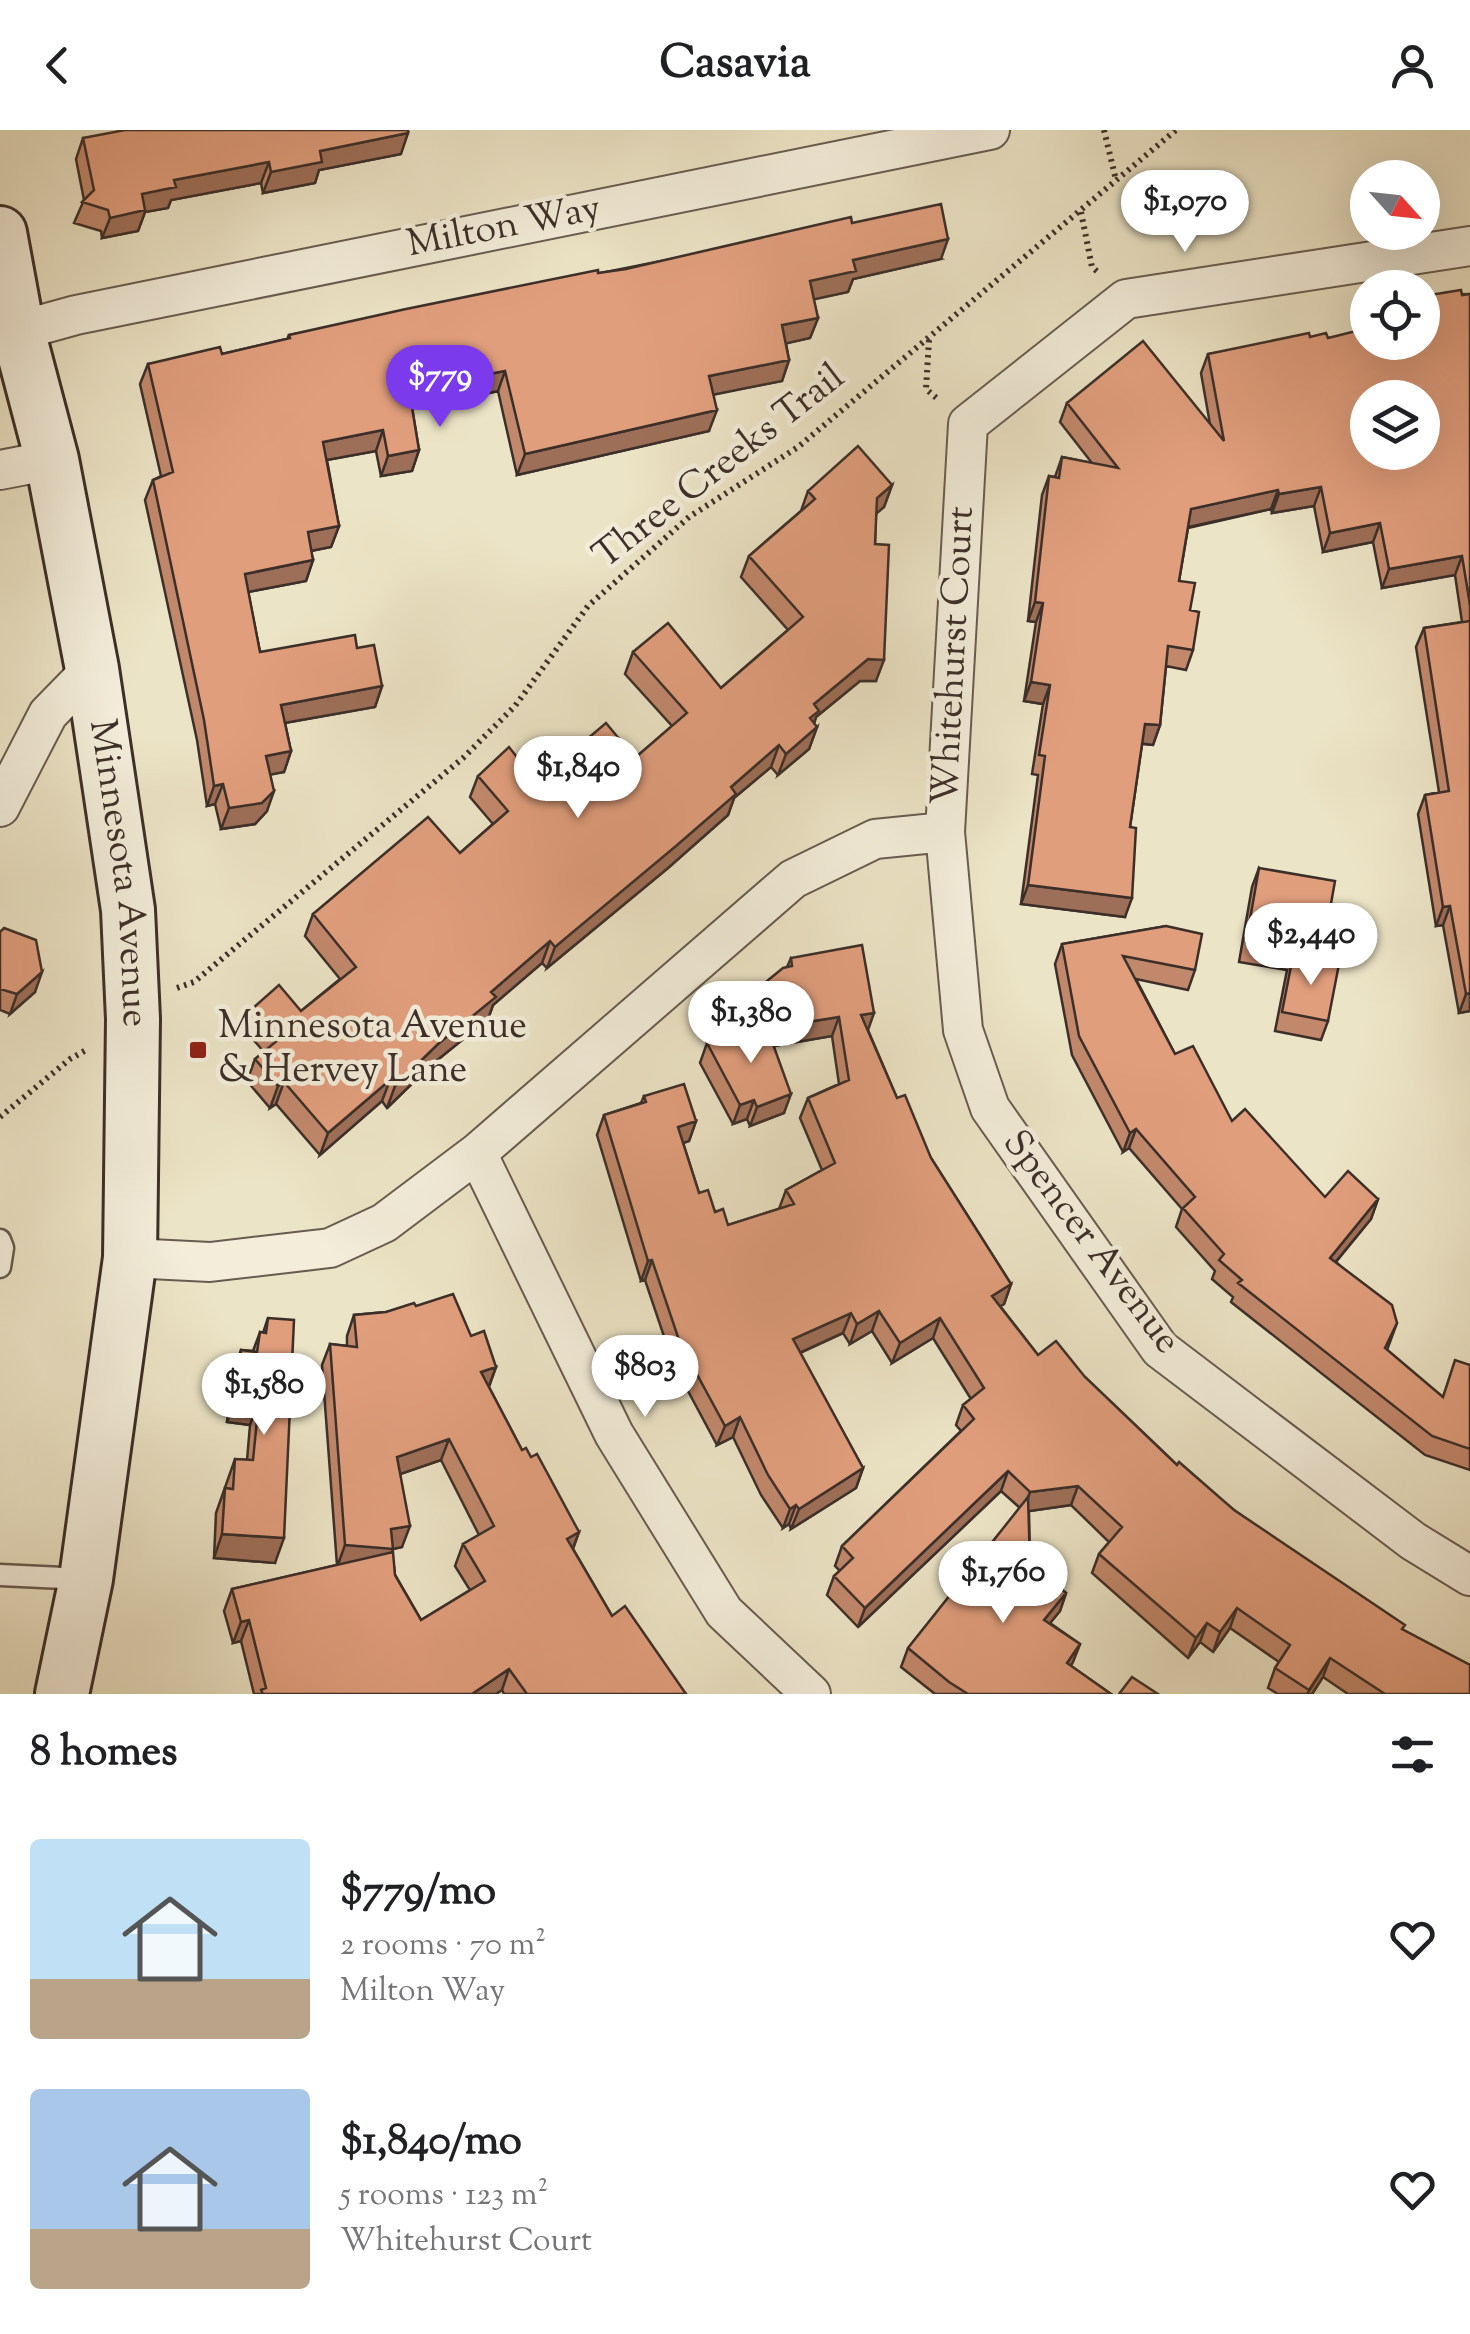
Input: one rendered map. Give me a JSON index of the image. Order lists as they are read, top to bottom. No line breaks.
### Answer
{"streets":{"main road":["Minnesota Avenue"],"street":["Milton Way","Whitehurst Court","Spencer Avenue"],"path":["Three Creeks Trail"]},"crossings":[["Milton Way","Minnesota Avenue"],["Whitehurst Court","Minnesota Avenue"],["Whitehurst Court","Spencer Avenue"]],"places":{"transit":["Minnesota Avenue & Hervey Lane"]},"north":"bottom right","page":{"header":"Casavia","price":["$1,070","$779","$1,840","$2,440","$1,380","$803","$1,580","$1,760"],"heading":"8 homes","list":[{"name":"$779/mo","note":"2 rooms · 70 m² · Milton Way"},{"name":"$1,840/mo","note":"5 rooms · 123 m² · Whitehurst Court"}]}}
